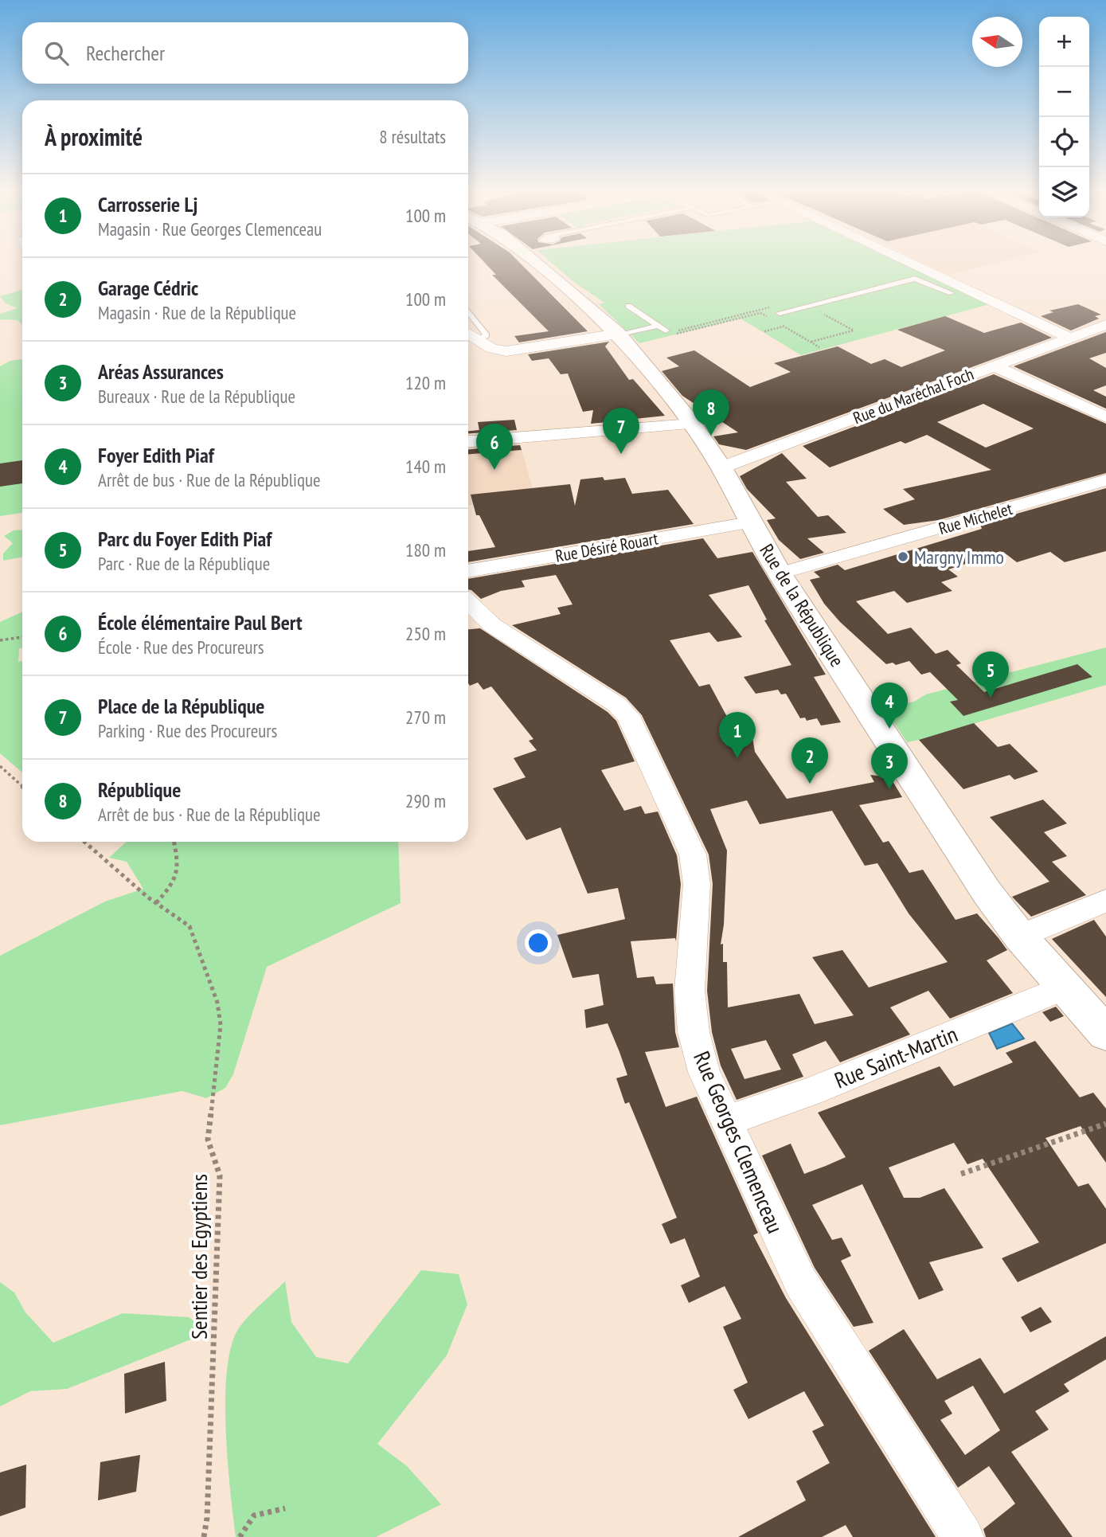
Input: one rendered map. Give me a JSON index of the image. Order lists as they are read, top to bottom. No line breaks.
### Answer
{"streets":{"street":["Rue du Maréchal Foch","Rue Michelet","Rue Désiré Rouart","Rue de la République","Rue Saint-Martin","Rue Georges Clemenceau"],"path":["Sentier des Egyptiens"]},"crossings":[["Rue du Maréchal Foch","Rue de la République"],["Rue Michelet","Rue de la République"],["Rue Désiré Rouart","Rue de la République"],["Rue de la République","Rue Saint-Martin"],["Rue Saint-Martin","Rue Georges Clemenceau"]],"places":["Margny Immo"],"north":"left","page":{"map_buttons":["+","−"],"search":"Rechercher","heading":["À proximité","8 résultats"],"list":[{"mark":"1","name":"Carrosserie Lj","note":"Magasin · Rue Georges Clemenceau","value":"100 m"},{"mark":"2","name":"Garage Cédric","note":"Magasin · Rue de la République","value":"100 m"},{"mark":"3","name":"Aréas Assurances","note":"Bureaux · Rue de la République","value":"120 m"},{"mark":"4","name":"Foyer Edith Piaf","note":"Arrêt de bus · Rue de la République","value":"140 m"},{"mark":"5","name":"Parc du Foyer Edith Piaf","note":"Parc · Rue de la République","value":"180 m"},{"mark":"6","name":"École élémentaire Paul Bert","note":"École · Rue des Procureurs","value":"250 m"},{"mark":"7","name":"Place de la République","note":"Parking · Rue des Procureurs","value":"270 m"},{"mark":"8","name":"République","note":"Arrêt de bus · Rue de la République","value":"290 m"}],"pins":["8","7","6","5","4","1","2","3"]}}
